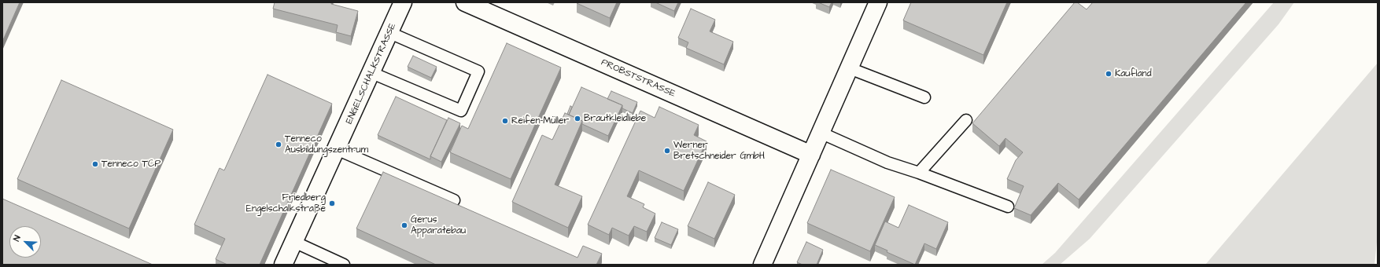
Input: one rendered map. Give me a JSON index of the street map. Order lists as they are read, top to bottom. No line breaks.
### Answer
{"streets":{"street":["ENGELSCHALKSTRASSE","PROBSTSTRASSE"]},"places":["Kaufland","Brautkleidliebe","Reifen-Müller","Tenneco Ausbildungszentrum","Werner Bretschneider GmbH","Tenneco TCP","Friedberg Engelschalkstraße","Gerus Apparatebau"],"north":"top left"}
